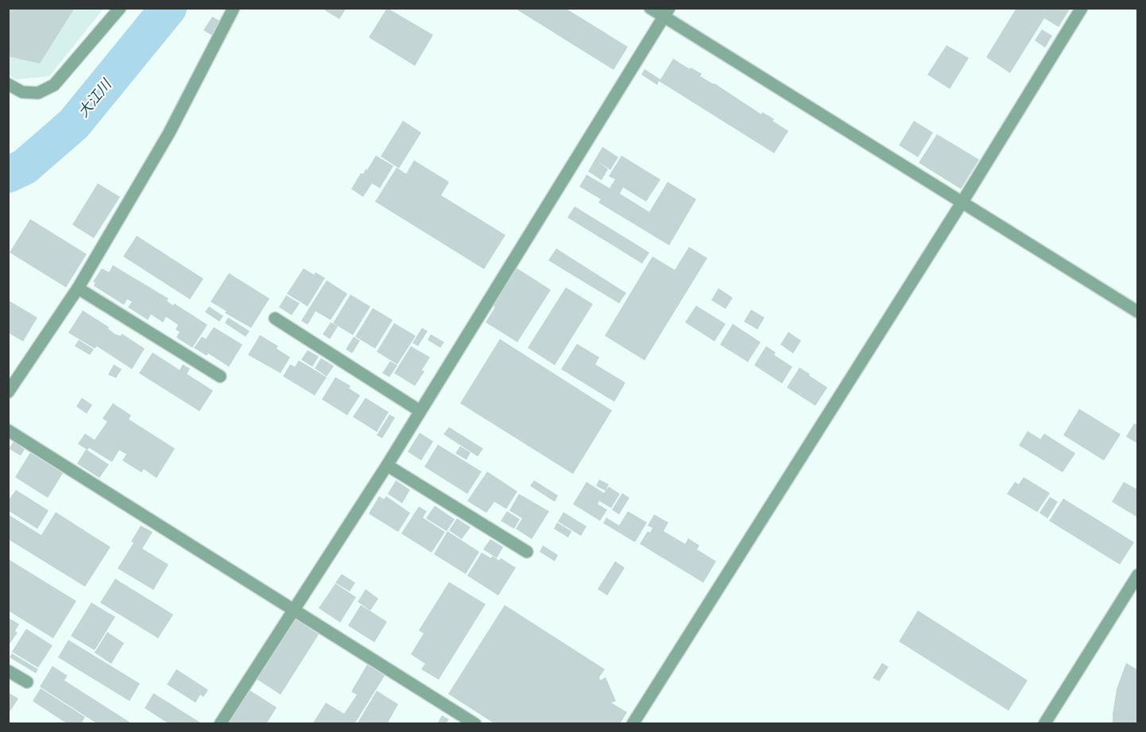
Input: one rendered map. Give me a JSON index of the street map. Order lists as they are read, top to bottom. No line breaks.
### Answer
{"water":["大江川"]}
